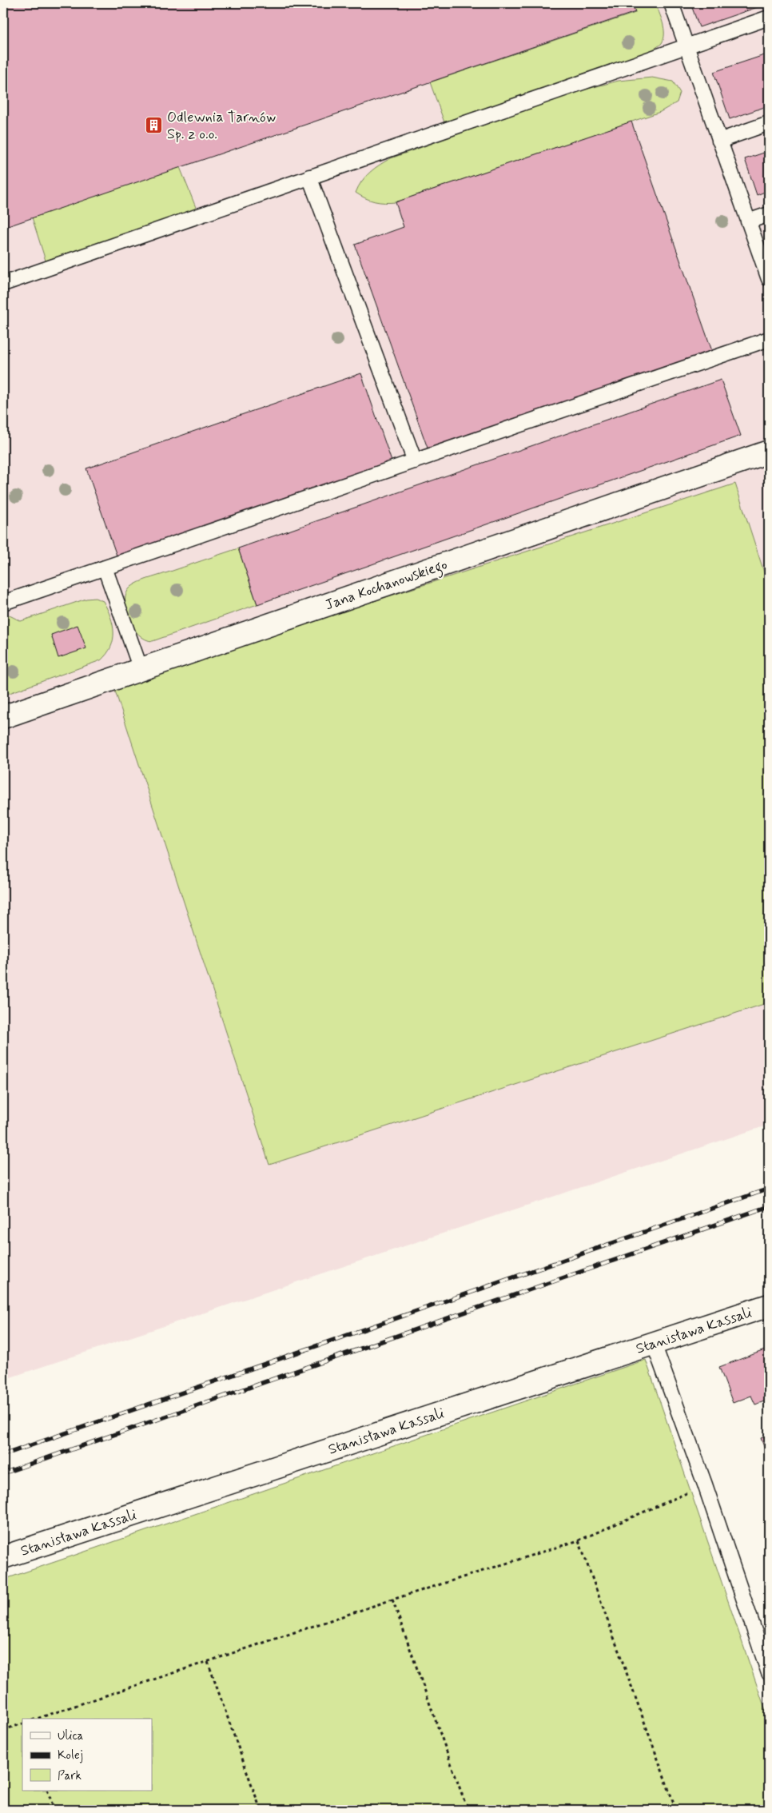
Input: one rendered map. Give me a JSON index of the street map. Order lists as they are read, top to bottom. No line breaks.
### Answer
{"streets":{"street":["Jana Kochanowskiego","Stanisława Kassali"]},"places":{"building":["Odlewnia Tarnów Sp. z o.o."]},"legend":["Ulica","Kolej","Park"]}
